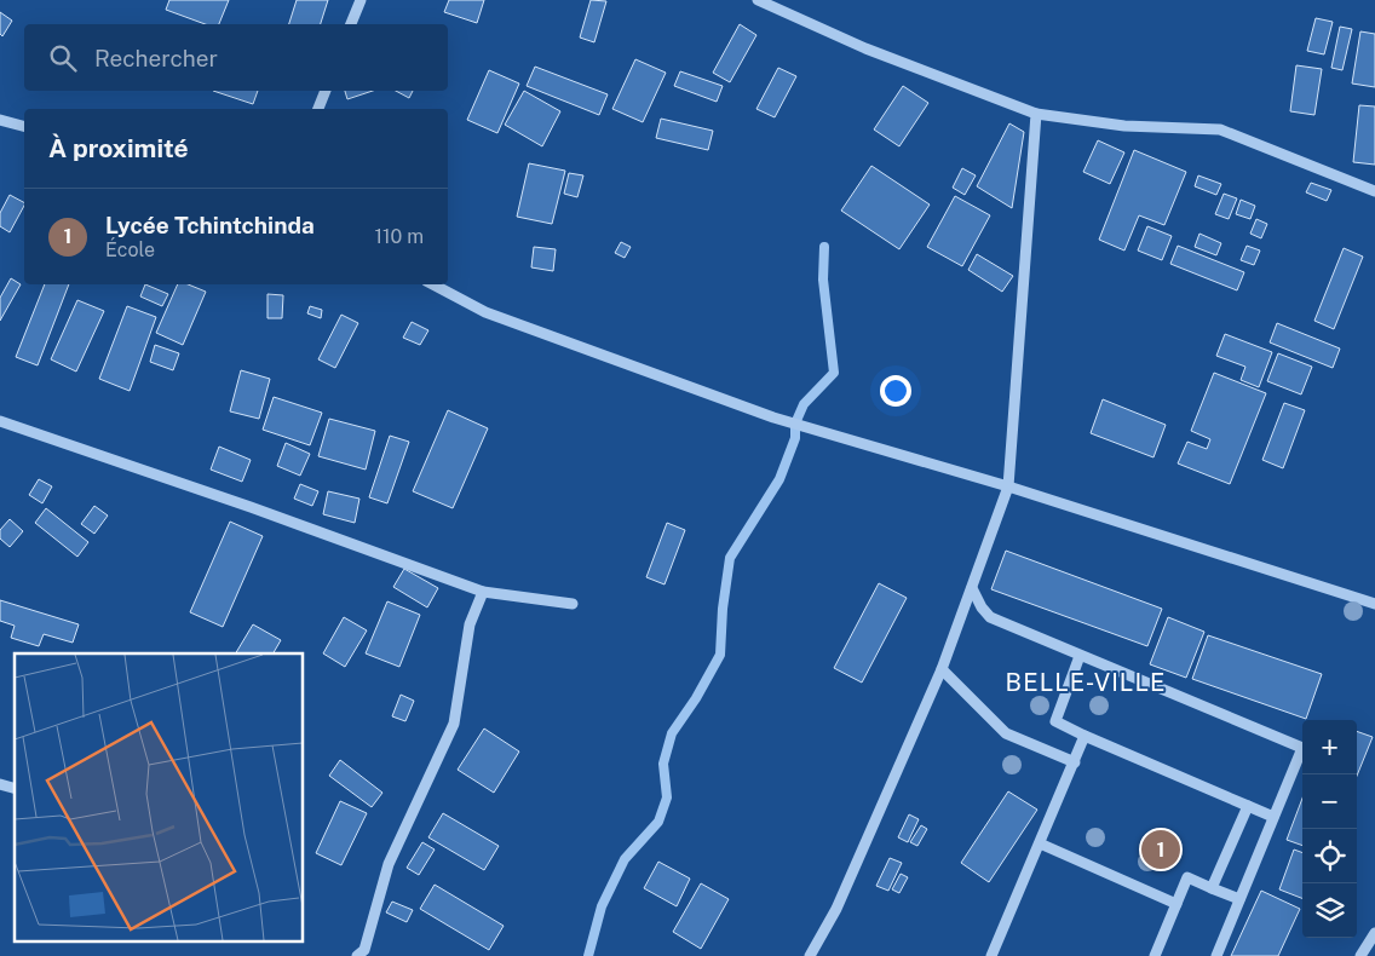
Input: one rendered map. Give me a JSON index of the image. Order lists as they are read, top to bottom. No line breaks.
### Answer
{"districts":["BELLE-VILLE"],"page":{"search":"Rechercher","heading":"À proximité","list":[{"mark":"1","name":"Lycée Tchintchinda","note":"École","value":"110 m"}],"map_buttons":["+","−"],"pins":"1"}}
